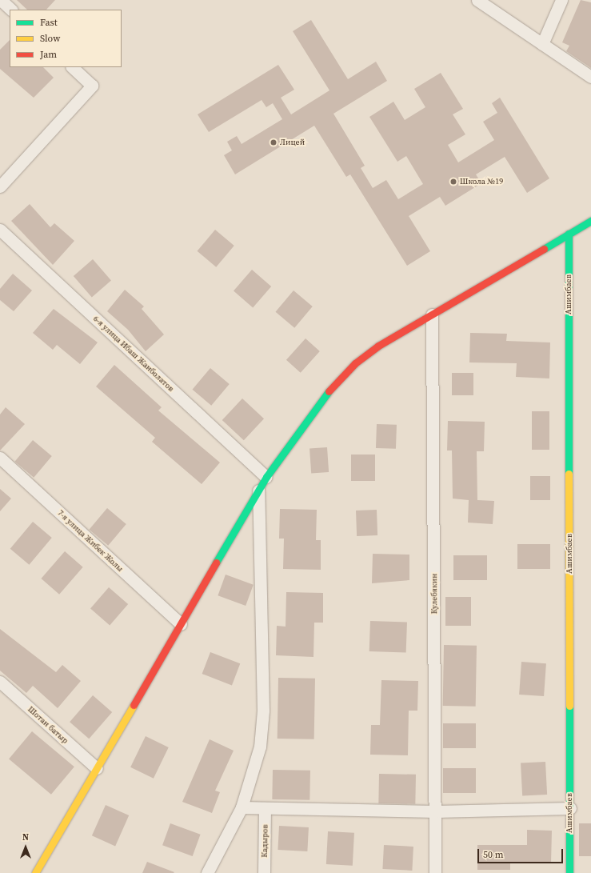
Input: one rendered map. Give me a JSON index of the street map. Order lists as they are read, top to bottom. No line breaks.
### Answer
{"streets":{"street":["Ашимбаев","6-я улица Ибаш Жанболатов","7-я улица Жибек Жолы","Кулебякин","Шотан батыр","Кадыров"]},"places":["Лицей","Школа №19"],"legend":["Fast","Slow","Jam"],"scale_bar":"50 m","north":"top"}
